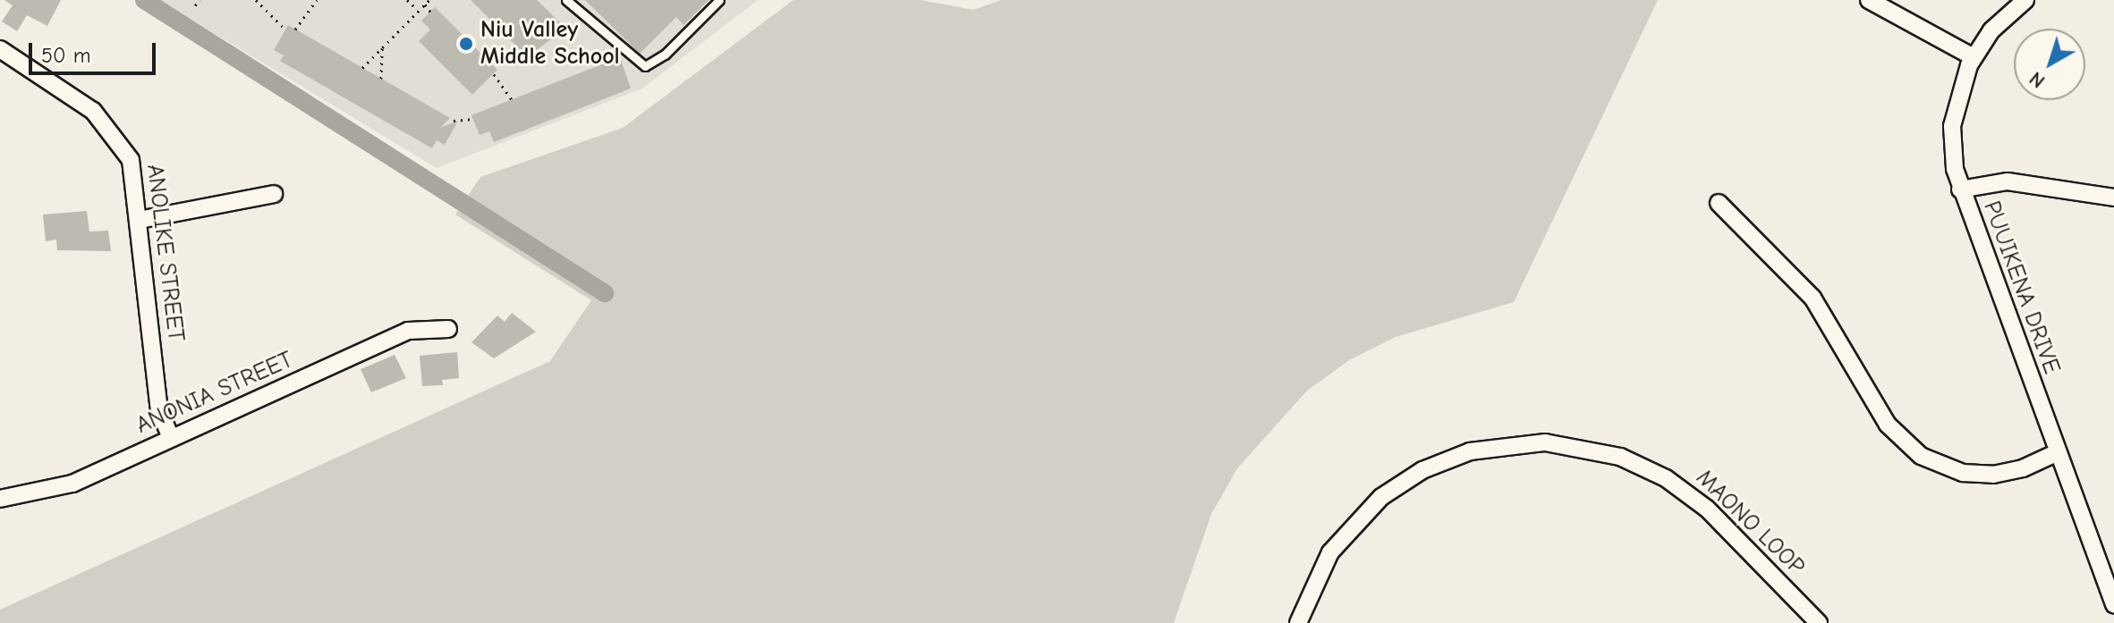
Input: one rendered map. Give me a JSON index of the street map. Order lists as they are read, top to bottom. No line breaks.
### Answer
{"streets":{"street":["ANOLIKE STREET","PUUIKENA DRIVE","ANONIA STREET","MAONO LOOP"]},"crossings":[["ANOLIKE STREET","ANONIA STREET"]],"places":["Niu Valley Middle School"],"scale_bar":"50 m","north":"bottom left"}
